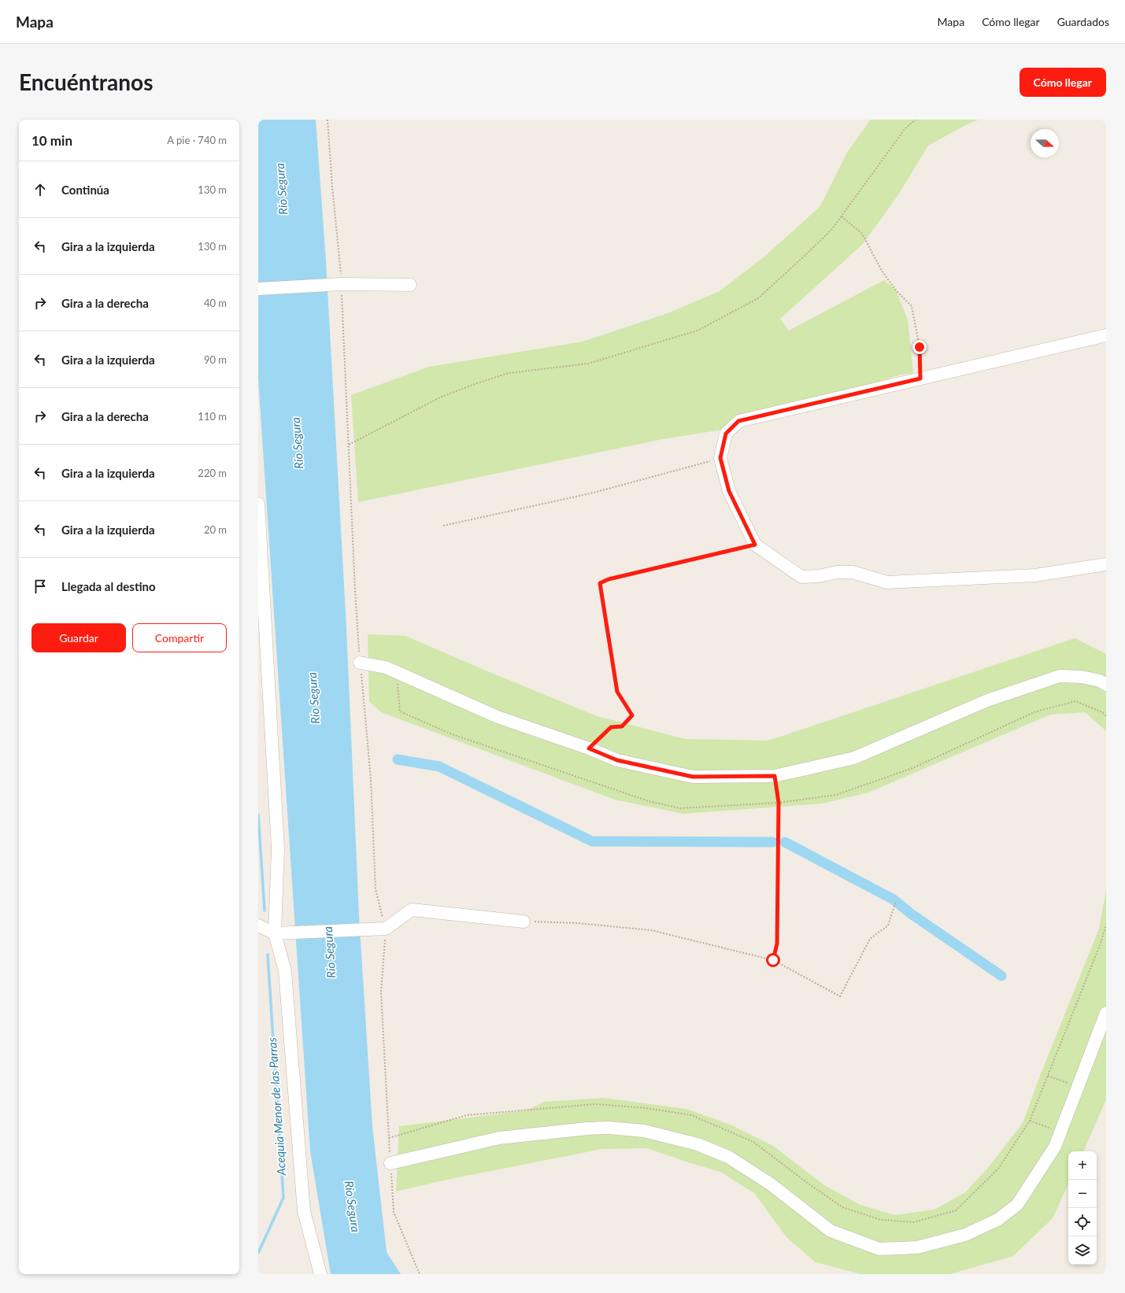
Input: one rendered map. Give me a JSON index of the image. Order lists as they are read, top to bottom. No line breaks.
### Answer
{"water":["Río Segura","Acequia Menor de las Parras"],"north":"right","page":{"header":"Mapa","nav":["Mapa","Cómo llegar","Guardados"],"buttons":["Cómo llegar",["Guardar","Compartir"]],"title":"Encuéntranos","heading":["10 min","A pie · 740 m"],"list":[["Continúa","130 m"],["Gira a la izquierda","130 m"],["Gira a la derecha","40 m"],["Gira a la izquierda","90 m"],["Gira a la derecha","110 m"],["Gira a la izquierda","220 m"],["Gira a la izquierda","20 m"],"Llegada al destino"],"map_buttons":["+","−"]}}
